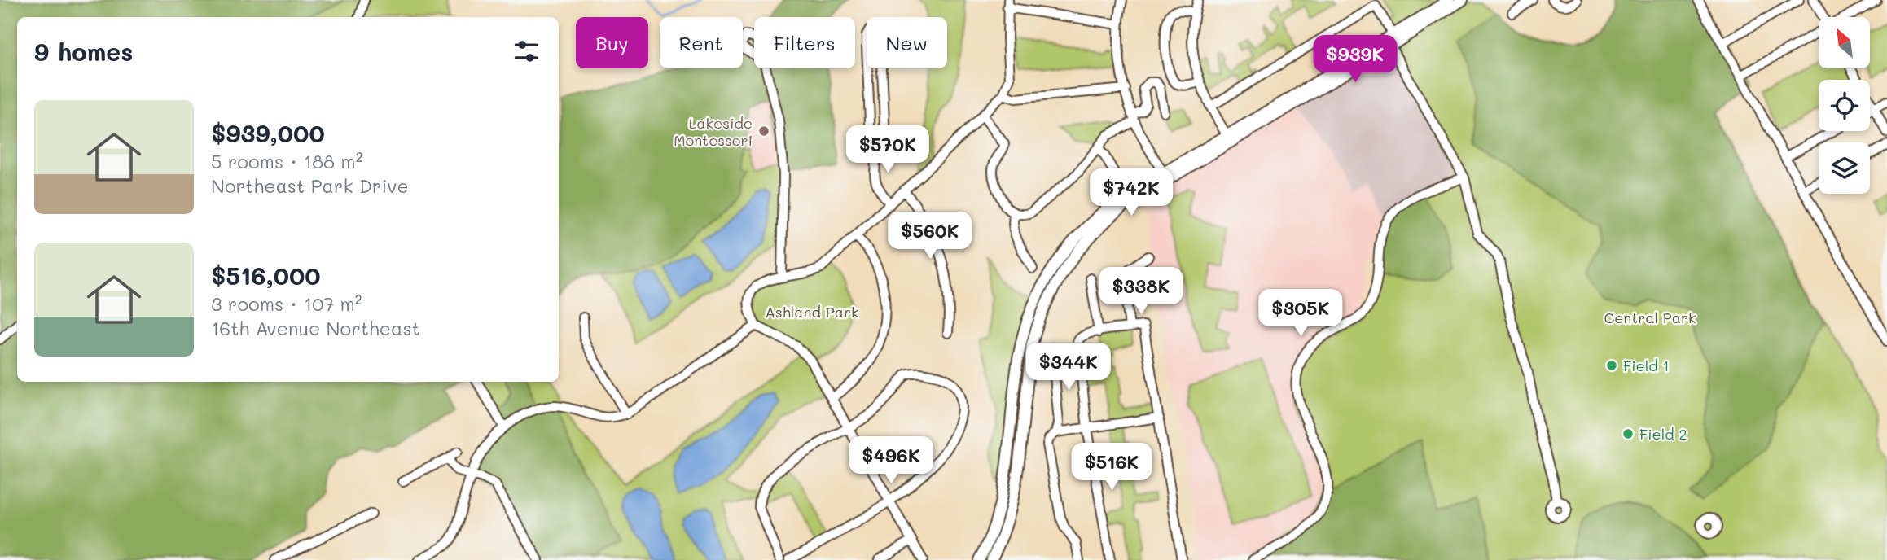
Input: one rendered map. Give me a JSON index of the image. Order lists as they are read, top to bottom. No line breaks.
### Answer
{"parks":["Ashland Park","Central Park"],"places":["Lakeside Montessori","Field 1","Field 2"],"north":"top left","page":{"chip":["Buy","Rent","Filters","New"],"heading":"9 homes","price":["$939K","$570K","$742K","$560K","$338K","$305K","$344K","$496K","$516K"],"list":[{"name":"$939,000","note":"5 rooms · 188 m² · Northeast Park Drive"},{"name":"$516,000","note":"3 rooms · 107 m² · 16th Avenue Northeast"}]}}
